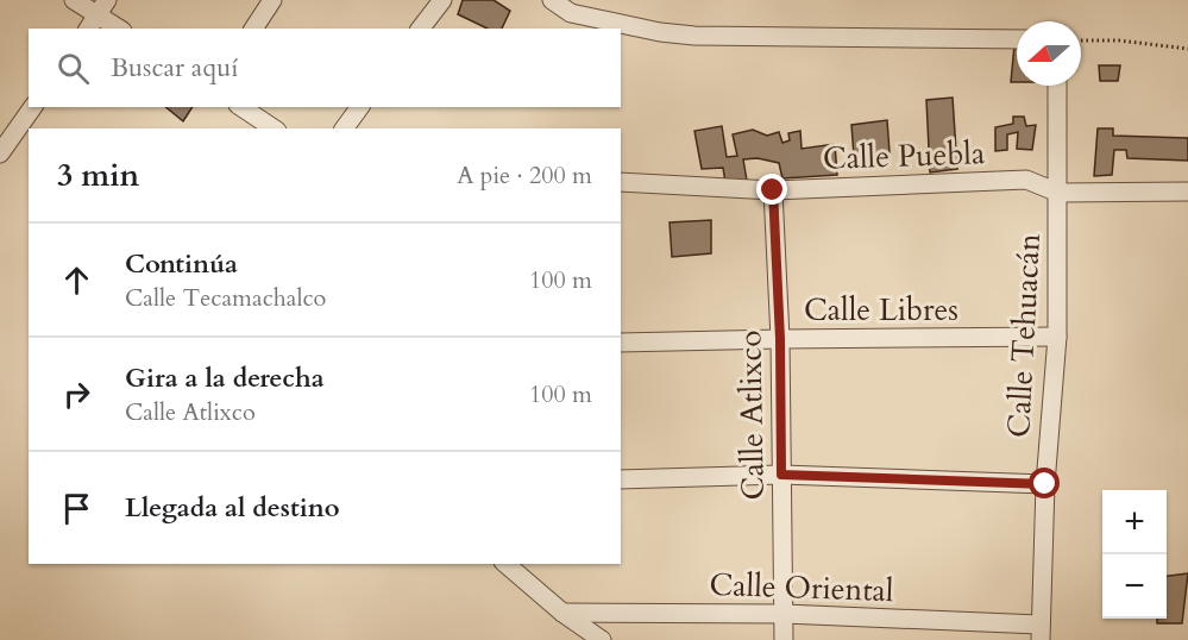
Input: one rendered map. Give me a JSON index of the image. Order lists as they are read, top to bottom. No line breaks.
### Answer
{"streets":{"street":["Calle Puebla","Calle Libres","Calle Tehuacán","Calle Atlixco","Calle Oriental"]},"crossings":[["Calle Puebla","Calle Tehuacán"],["Calle Puebla","Calle Atlixco"],["Calle Libres","Calle Tehuacán"],["Calle Libres","Calle Atlixco"],["Calle Tehuacán","Calle Oriental"],["Calle Atlixco","Calle Oriental"]],"north":"left","page":{"search":"Buscar aquí","heading":["3 min","A pie · 200 m"],"list":[["Continúa","Calle Tecamachalco","100 m"],["Gira a la derecha","Calle Atlixco","100 m"],"Llegada al destino"],"map_buttons":["+","−"]}}
